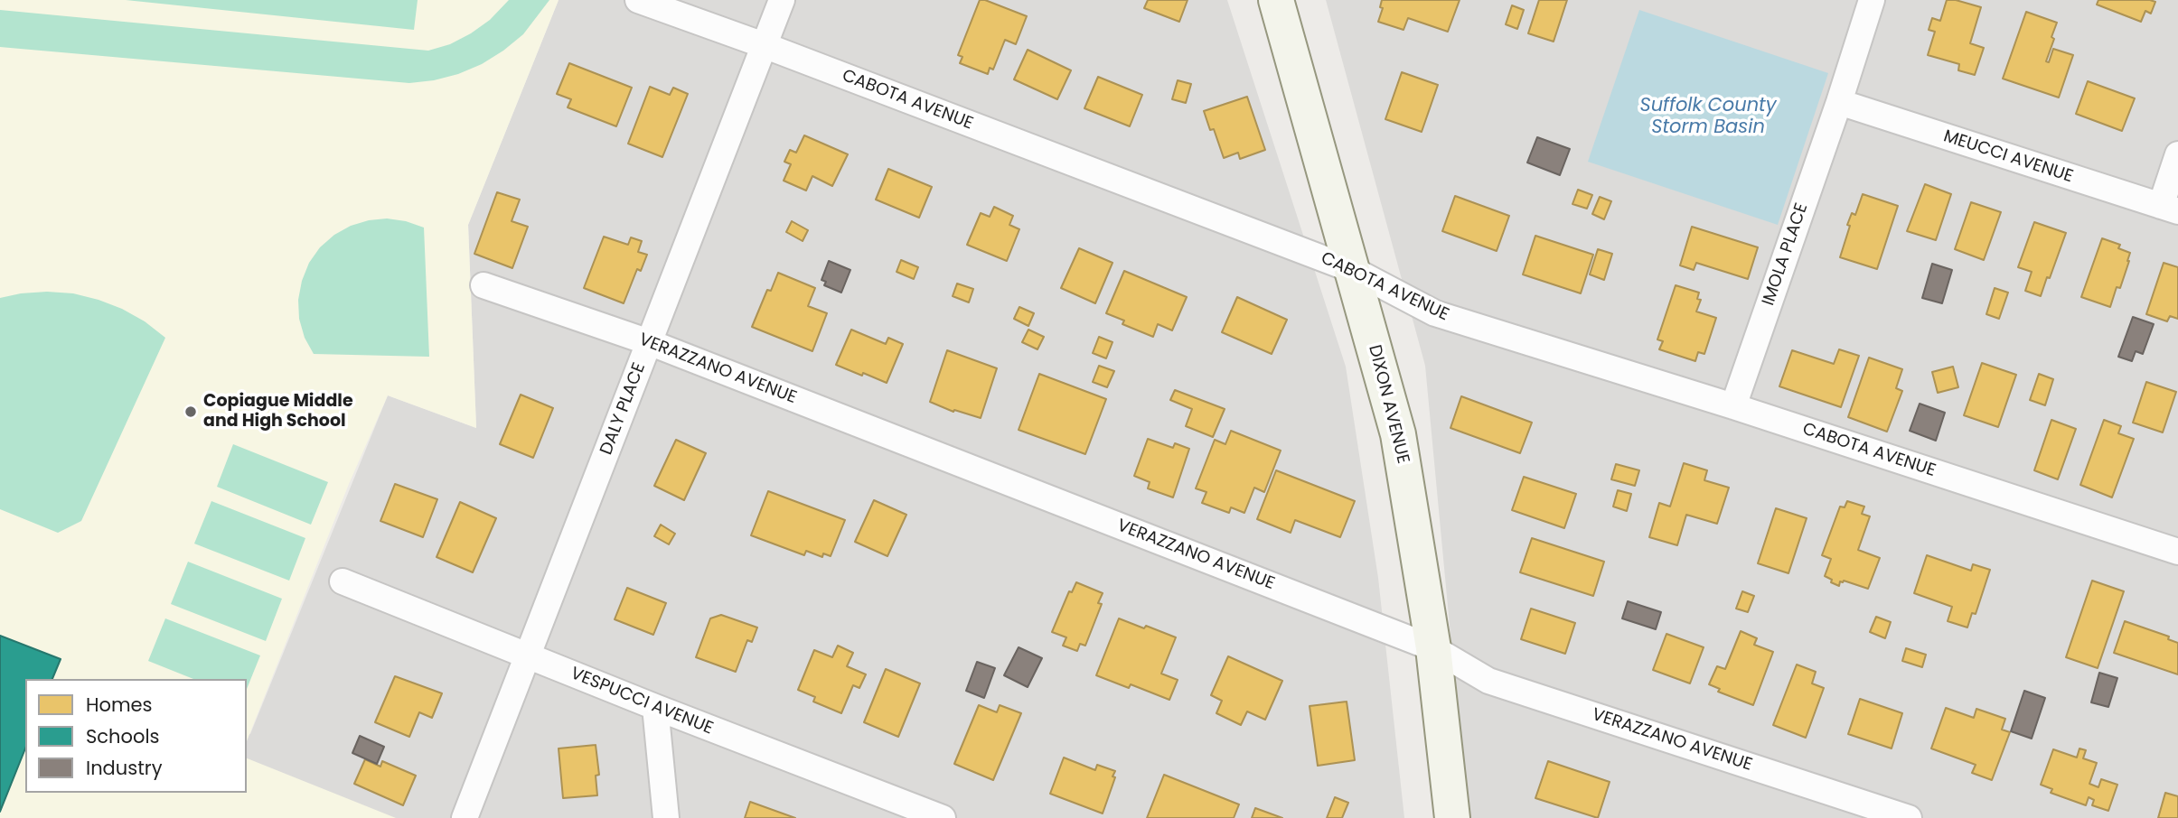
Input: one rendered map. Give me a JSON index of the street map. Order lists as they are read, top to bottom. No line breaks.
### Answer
{"streets":{"main road":["DIXON AVENUE"],"street":["CABOTA AVENUE","MEUCCI AVENUE","IMOLA PLACE","VERAZZANO AVENUE","DALY PLACE","VESPUCCI AVENUE"]},"crossings":[["CABOTA AVENUE","IMOLA PLACE"],["CABOTA AVENUE","DIXON AVENUE"],["CABOTA AVENUE","DALY PLACE"],["MEUCCI AVENUE","IMOLA PLACE"],["VERAZZANO AVENUE","DIXON AVENUE"],["VERAZZANO AVENUE","DALY PLACE"],["DALY PLACE","VESPUCCI AVENUE"]],"water":["Suffolk County Storm Basin"],"places":["Copiague Middle and High School"],"legend":["Homes","Schools","Industry"]}
